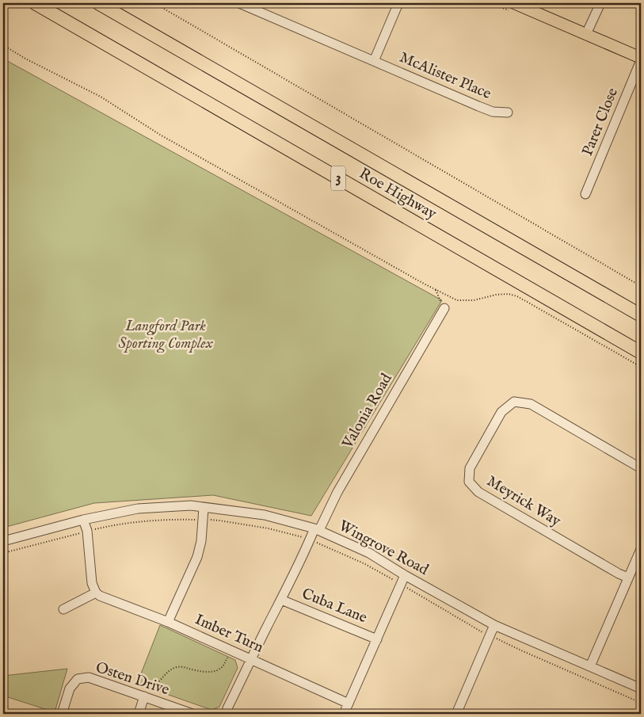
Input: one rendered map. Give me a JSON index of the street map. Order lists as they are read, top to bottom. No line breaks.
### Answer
{"streets":{"highway":["3","Roe Highway"],"street":["McAlister Place","Parer Close","Valonia Road","Meyrick Way","Wingrove Road","Cuba Lane","Imber Turn","Osten Drive"]},"crossings":[["Valonia Road","Wingrove Road"],["Valonia Road","Cuba Lane"],["Valonia Road","Imber Turn"]],"parks":["Langford Park Sporting Complex"]}
